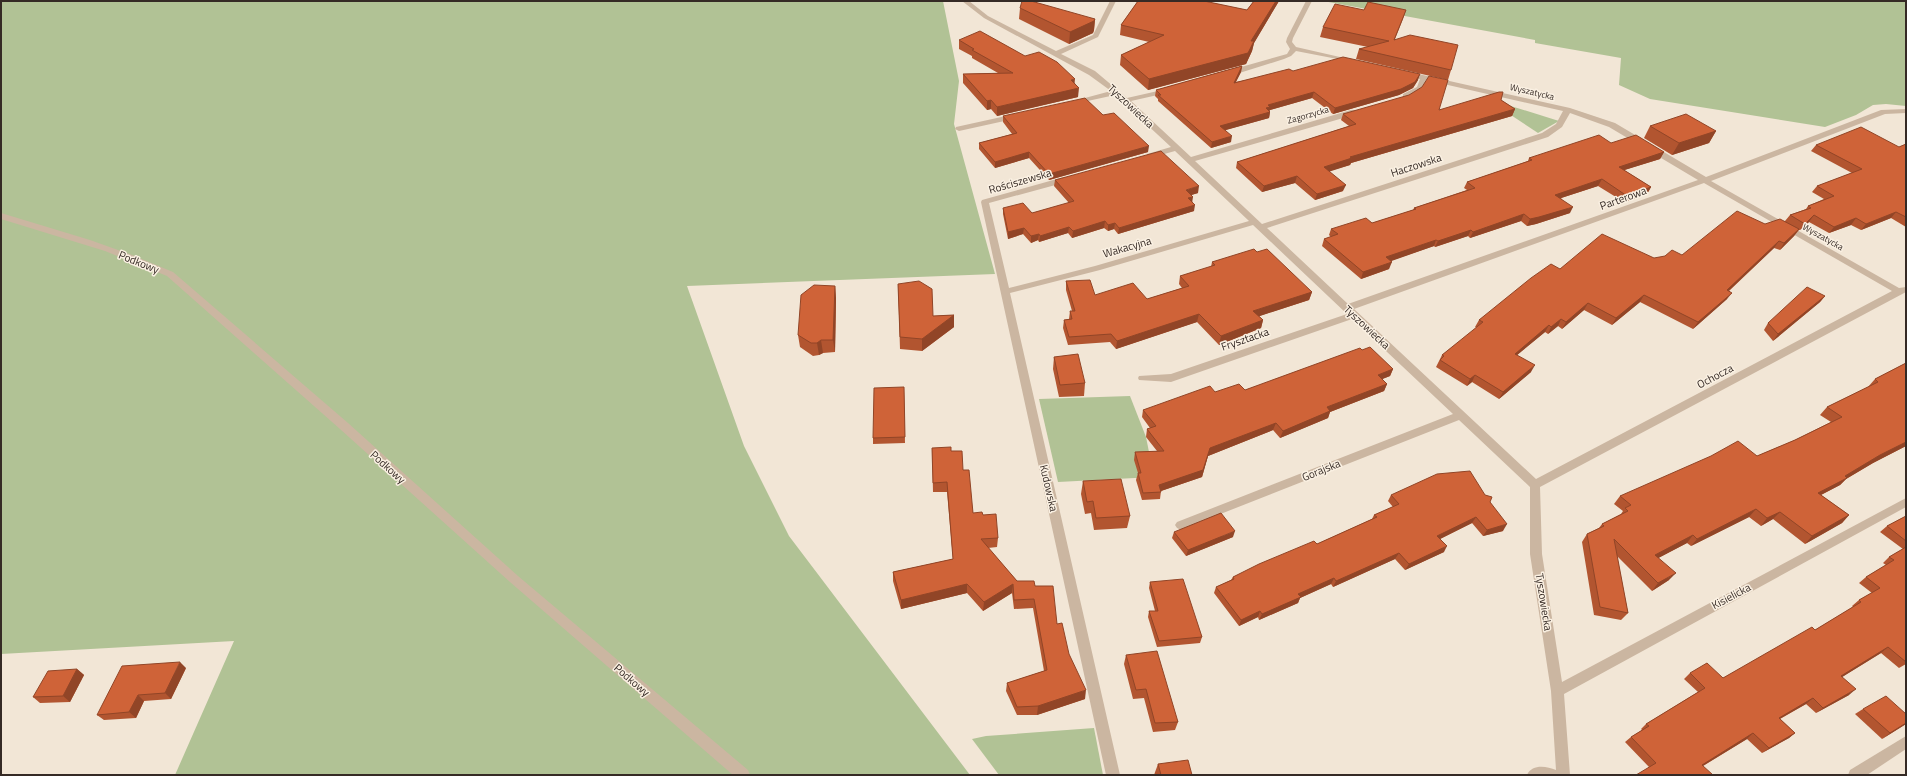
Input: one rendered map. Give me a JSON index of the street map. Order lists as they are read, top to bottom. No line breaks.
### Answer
{"streets":{"street":["Wyszatycka","Tyszowiecka","Zagorzycka","Haczowska","Rościszewska","Parterowa","Wakacyjna","Podkowy","Frysztacka","Ochocza","Gorajska","Kudowska","Kisielicka"]},"crossings":[["Wyszatycka","Haczowska"],["Wyszatycka","Parterowa"],["Wyszatycka","Ochocza"],["Tyszowiecka","Zagorzycka"],["Tyszowiecka","Haczowska"],["Tyszowiecka","Parterowa"],["Tyszowiecka","Wakacyjna"],["Tyszowiecka","Frysztacka"],["Tyszowiecka","Ochocza"],["Tyszowiecka","Gorajska"],["Tyszowiecka","Kisielicka"],["Haczowska","Wakacyjna"],["Rościszewska","Kudowska"],["Parterowa","Frysztacka"],["Wakacyjna","Kudowska"]]}
